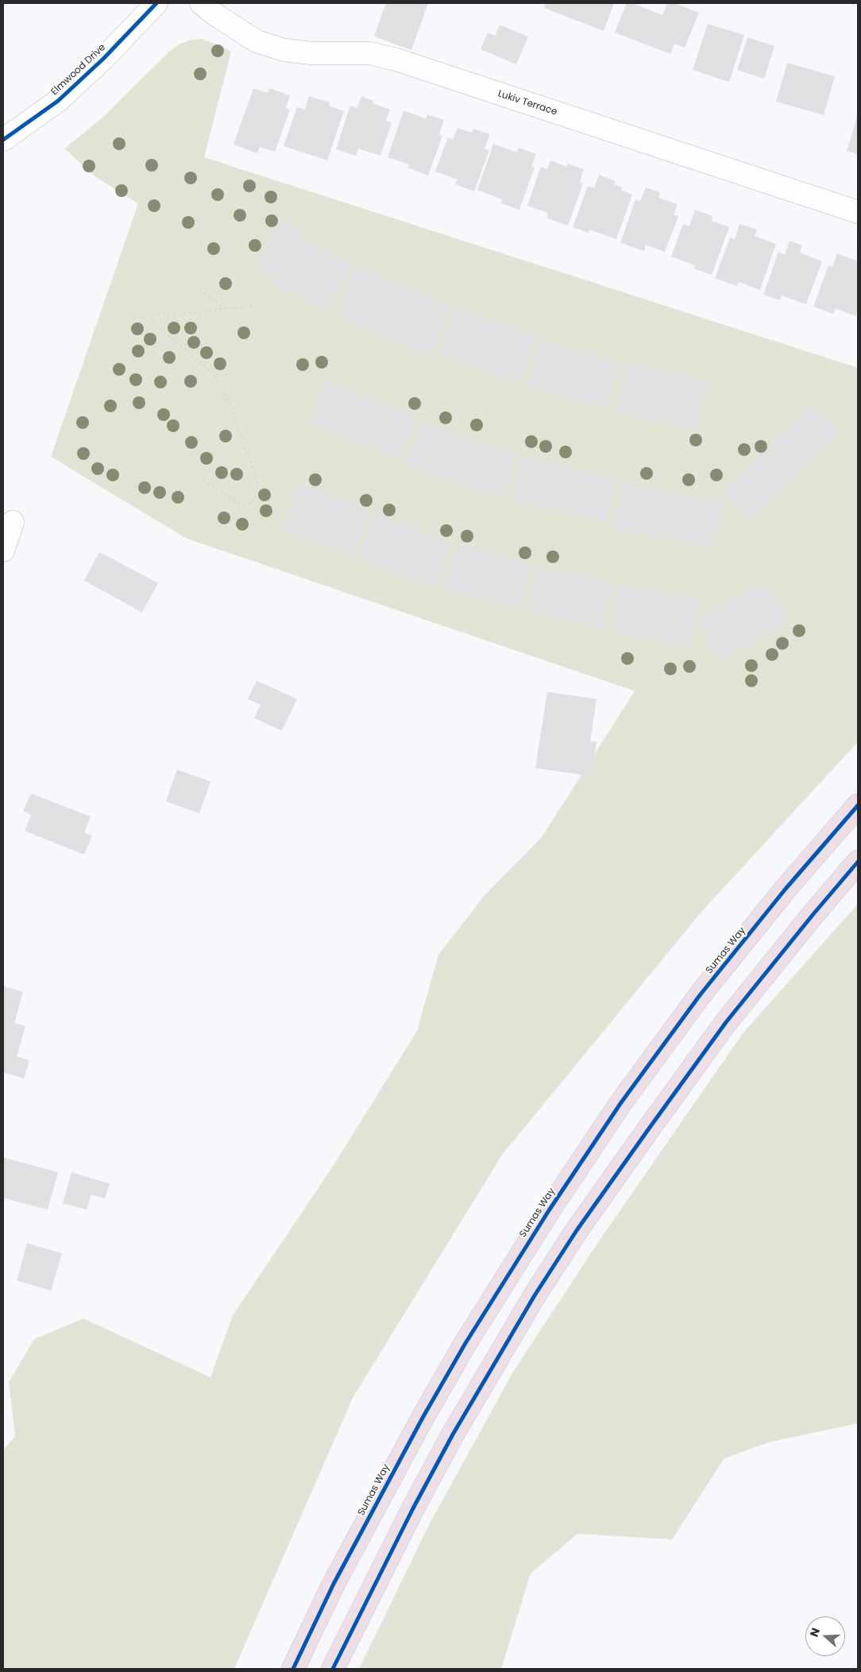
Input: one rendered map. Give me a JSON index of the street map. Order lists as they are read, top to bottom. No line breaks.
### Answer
{"streets":{"highway":["Sumas Way"],"street":["Elmwood Drive","Lukiv Terrace"]},"north":"left"}
